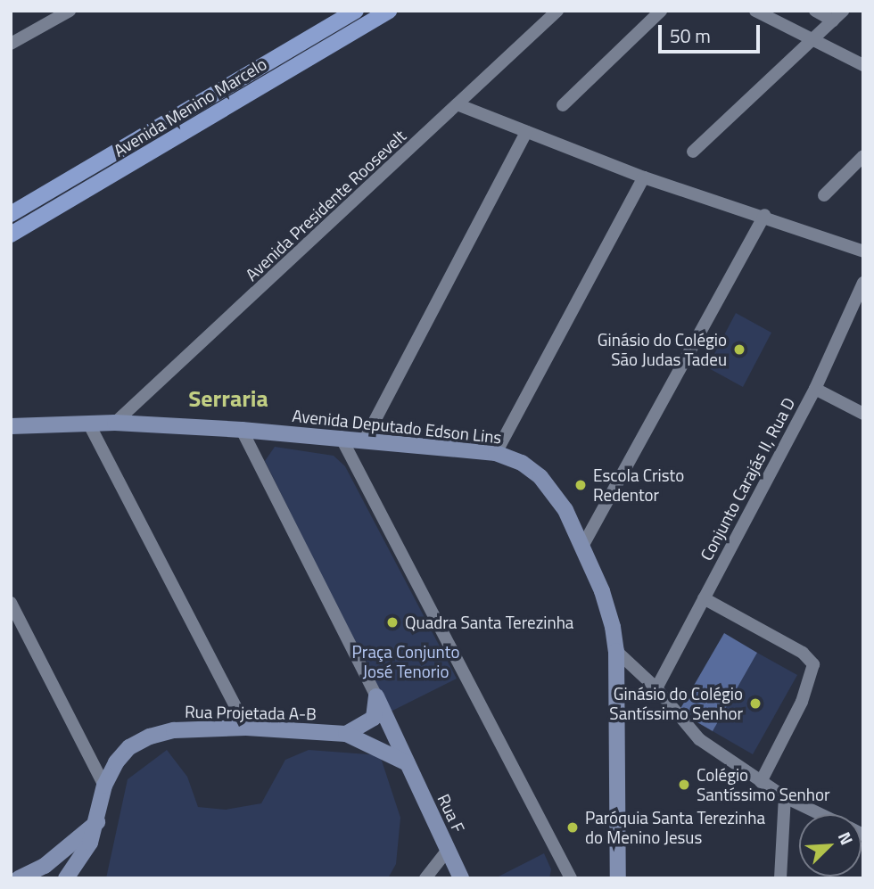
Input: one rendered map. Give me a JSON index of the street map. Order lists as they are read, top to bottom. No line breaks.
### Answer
{"streets":{"main road":["Avenida Menino Marcelo"],"street":["Avenida Presidente Roosevelt","Avenida Deputado Edson Lins","Conjunto Carajás II, Rua D","Rua Projetada A-B","Rua F"]},"crossings":[["Avenida Presidente Roosevelt","Avenida Deputado Edson Lins"],["Rua Projetada A-B","Rua F"]],"districts":["Serraria"],"parks":["Praça Conjunto José Tenorio"],"places":["Ginásio do Colégio São Judas Tadeu","Escola Cristo Redentor","Quadra Santa Terezinha","Ginásio do Colégio Santíssimo Senhor","Colégio Santíssimo Senhor","Paróquia Santa Terezinha do Menino Jesus"],"scale_bar":"50 m","north":"top right"}
